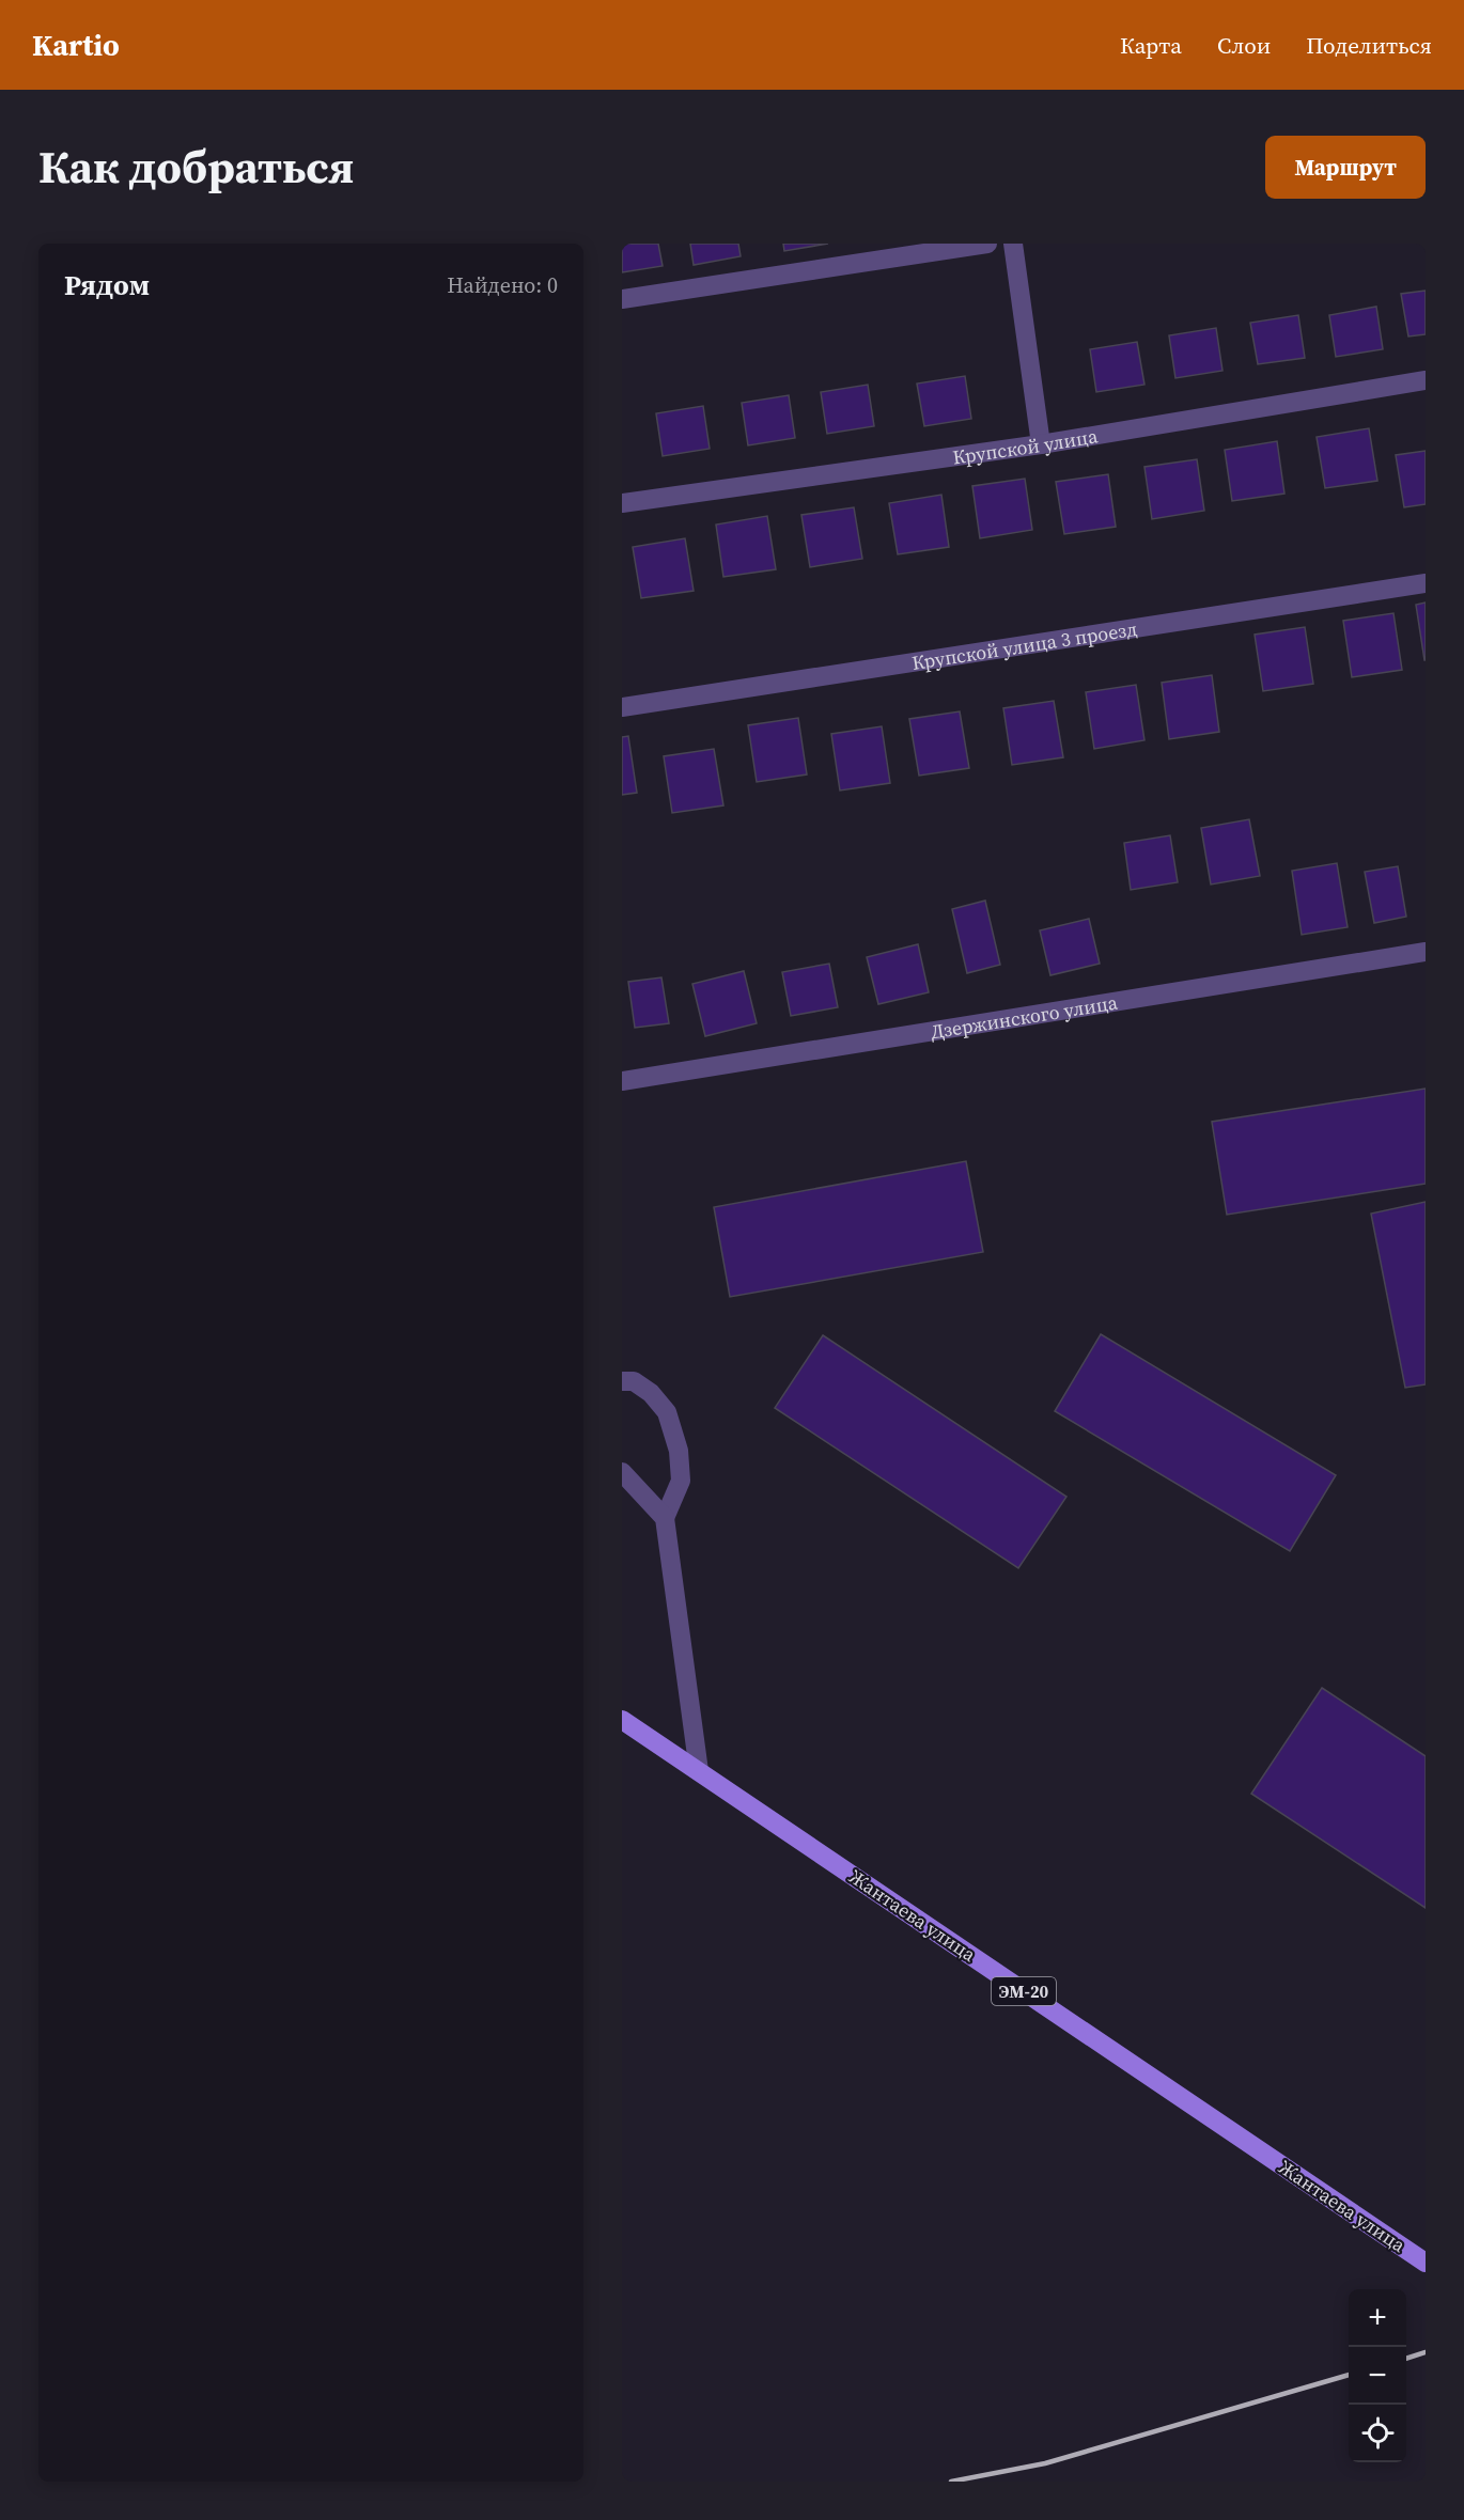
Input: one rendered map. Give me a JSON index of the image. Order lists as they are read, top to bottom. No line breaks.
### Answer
{"streets":{"main road":["Жантаева улица","ЭМ-20"],"street":["Крупской улица","Крупской улица 3 проезд","Дзержинского улица"]},"page":{"header":"Kartio","nav":["Карта","Слои","Поделиться"],"title":"Как добраться","buttons":"Маршрут","heading":["Рядом","Найдено: 0"],"map_buttons":["+","−"]}}
